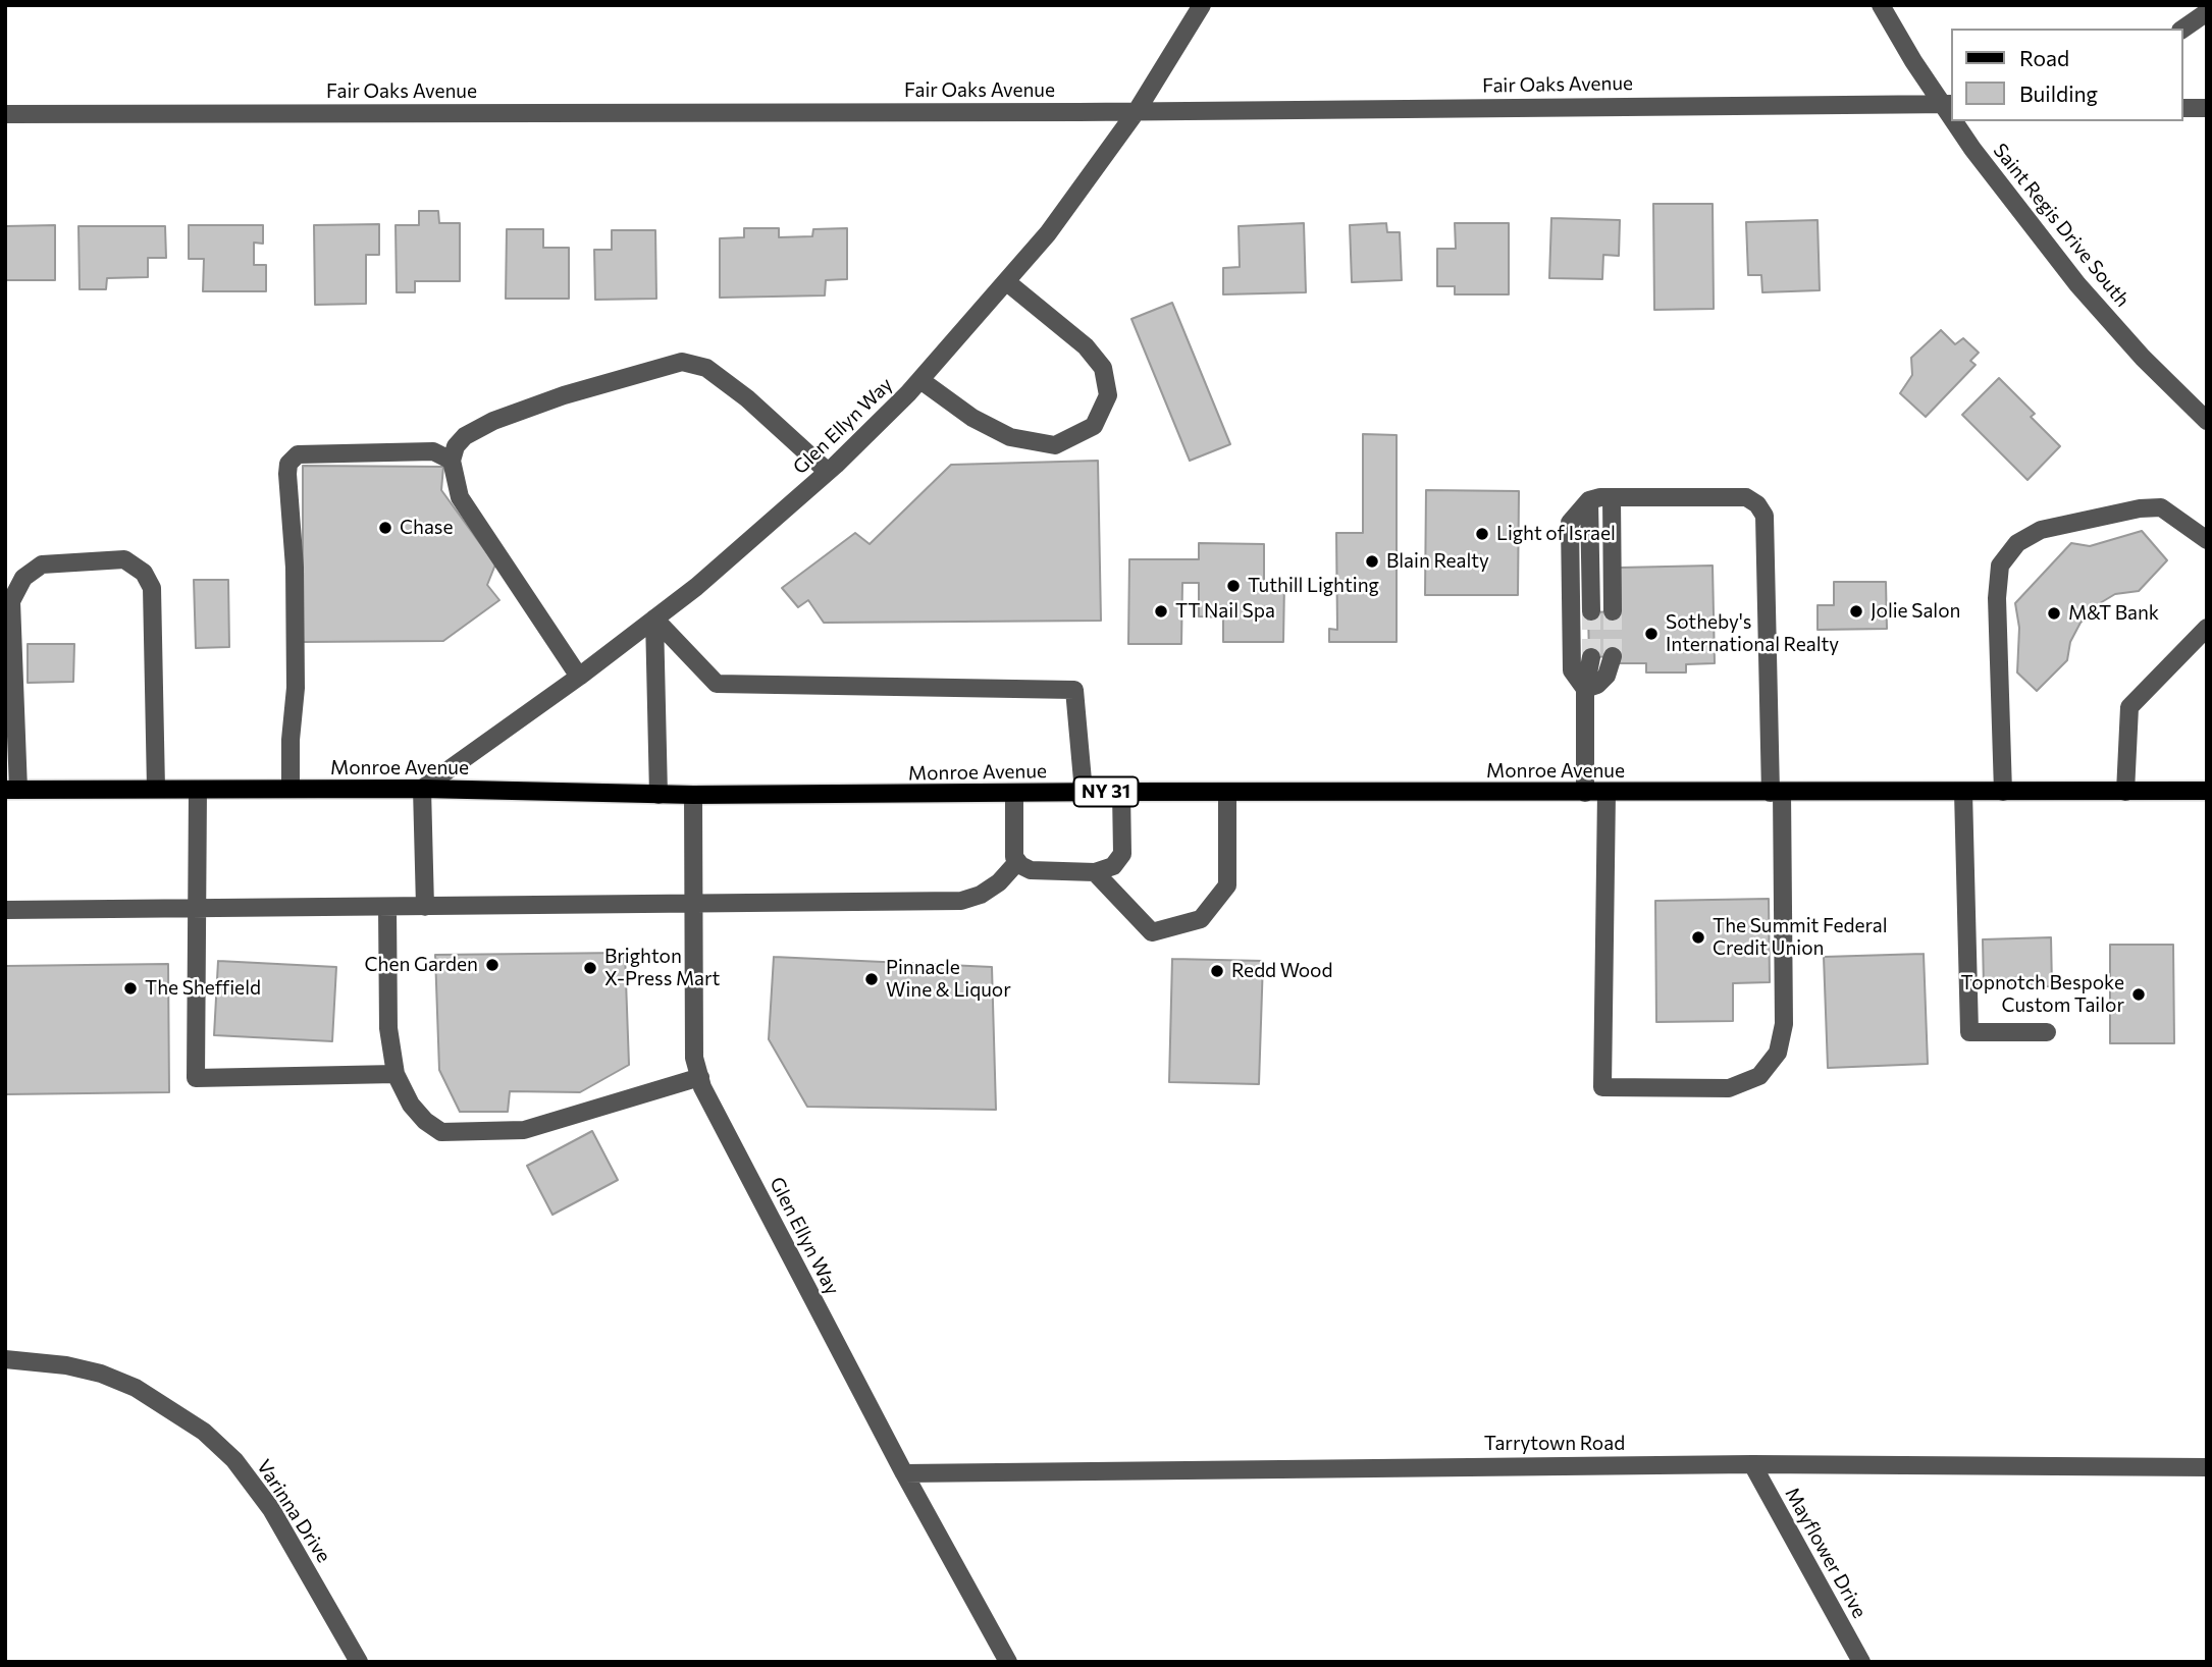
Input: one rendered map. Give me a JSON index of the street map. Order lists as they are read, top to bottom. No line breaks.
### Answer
{"streets":{"main road":["Monroe Avenue","NY 31"],"street":["Fair Oaks Avenue","Saint Regis Drive South","Glen Ellyn Way","Tarrytown Road","Varinna Drive","Mayflower Drive"]},"crossings":[["Fair Oaks Avenue","Saint Regis Drive South"],["Fair Oaks Avenue","Glen Ellyn Way"],["Glen Ellyn Way","Monroe Avenue"],["Glen Ellyn Way","Tarrytown Road"],["Tarrytown Road","Mayflower Drive"]],"places":["Chase","Light of Israel","Blain Realty","Tuthill Lighting","TT Nail Spa","Jolie Salon","M&T Bank","Sotheby's International Realty","The Summit Federal Credit Union","Chen Garden","Brighton X-Press Mart","Redd Wood","Pinnacle Wine & Liquor","The Sheffield","Topnotch Bespoke Custom Tailor"],"legend":["Road","Building"]}
